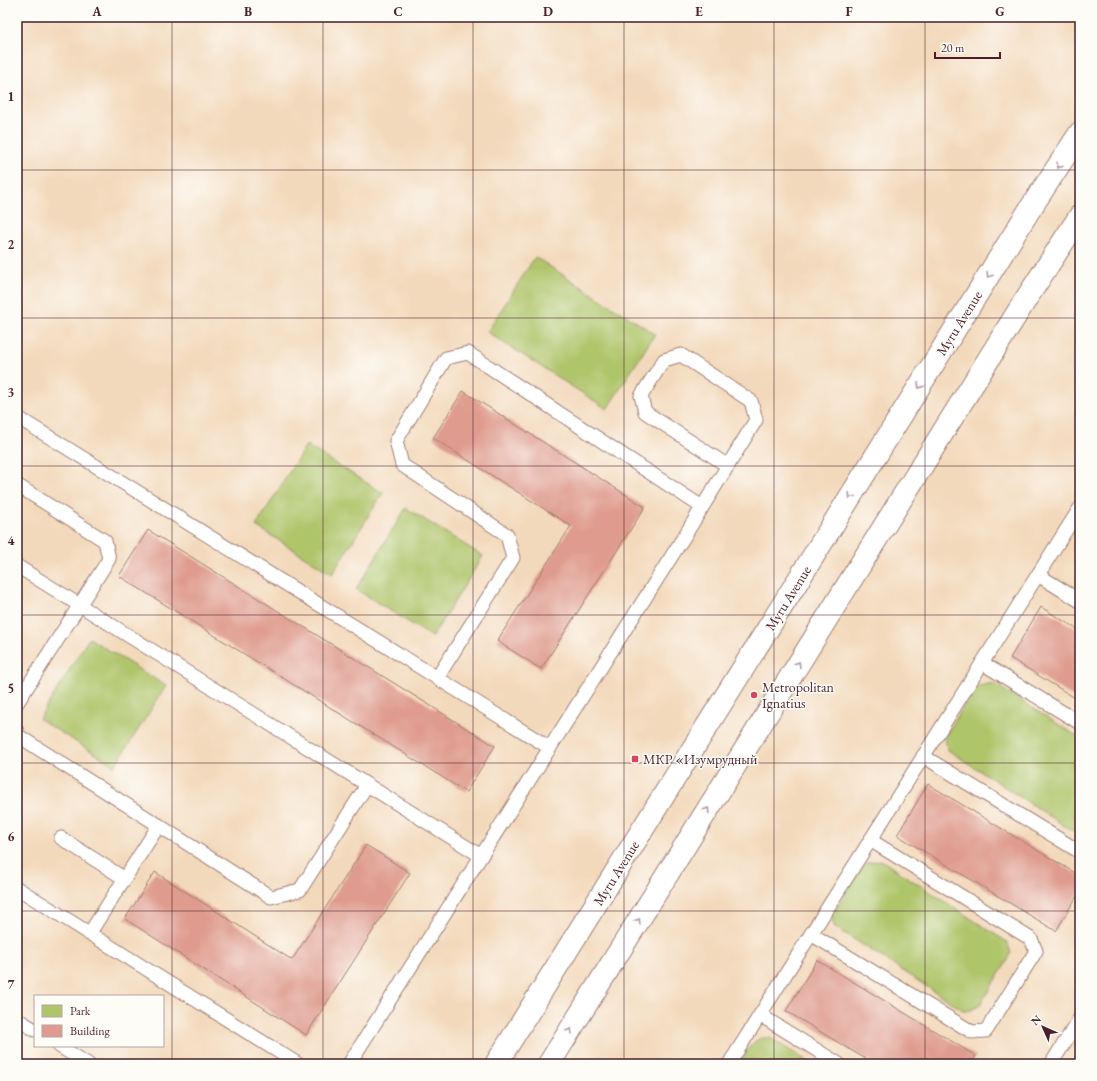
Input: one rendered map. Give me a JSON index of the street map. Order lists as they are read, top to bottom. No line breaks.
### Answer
{"streets":{"highway":["Myru Avenue"]},"places":{"other":["Metropolitan Ignatius"],"transit":["МКР «Изумрудный"]},"legend":["Park","Building"],"scale_bar":"20 m","north":"top left","grid":{"columns":["A","B","C","D","E","F","G"],"rows":["1","2","3","4","5","6","7"]}}
